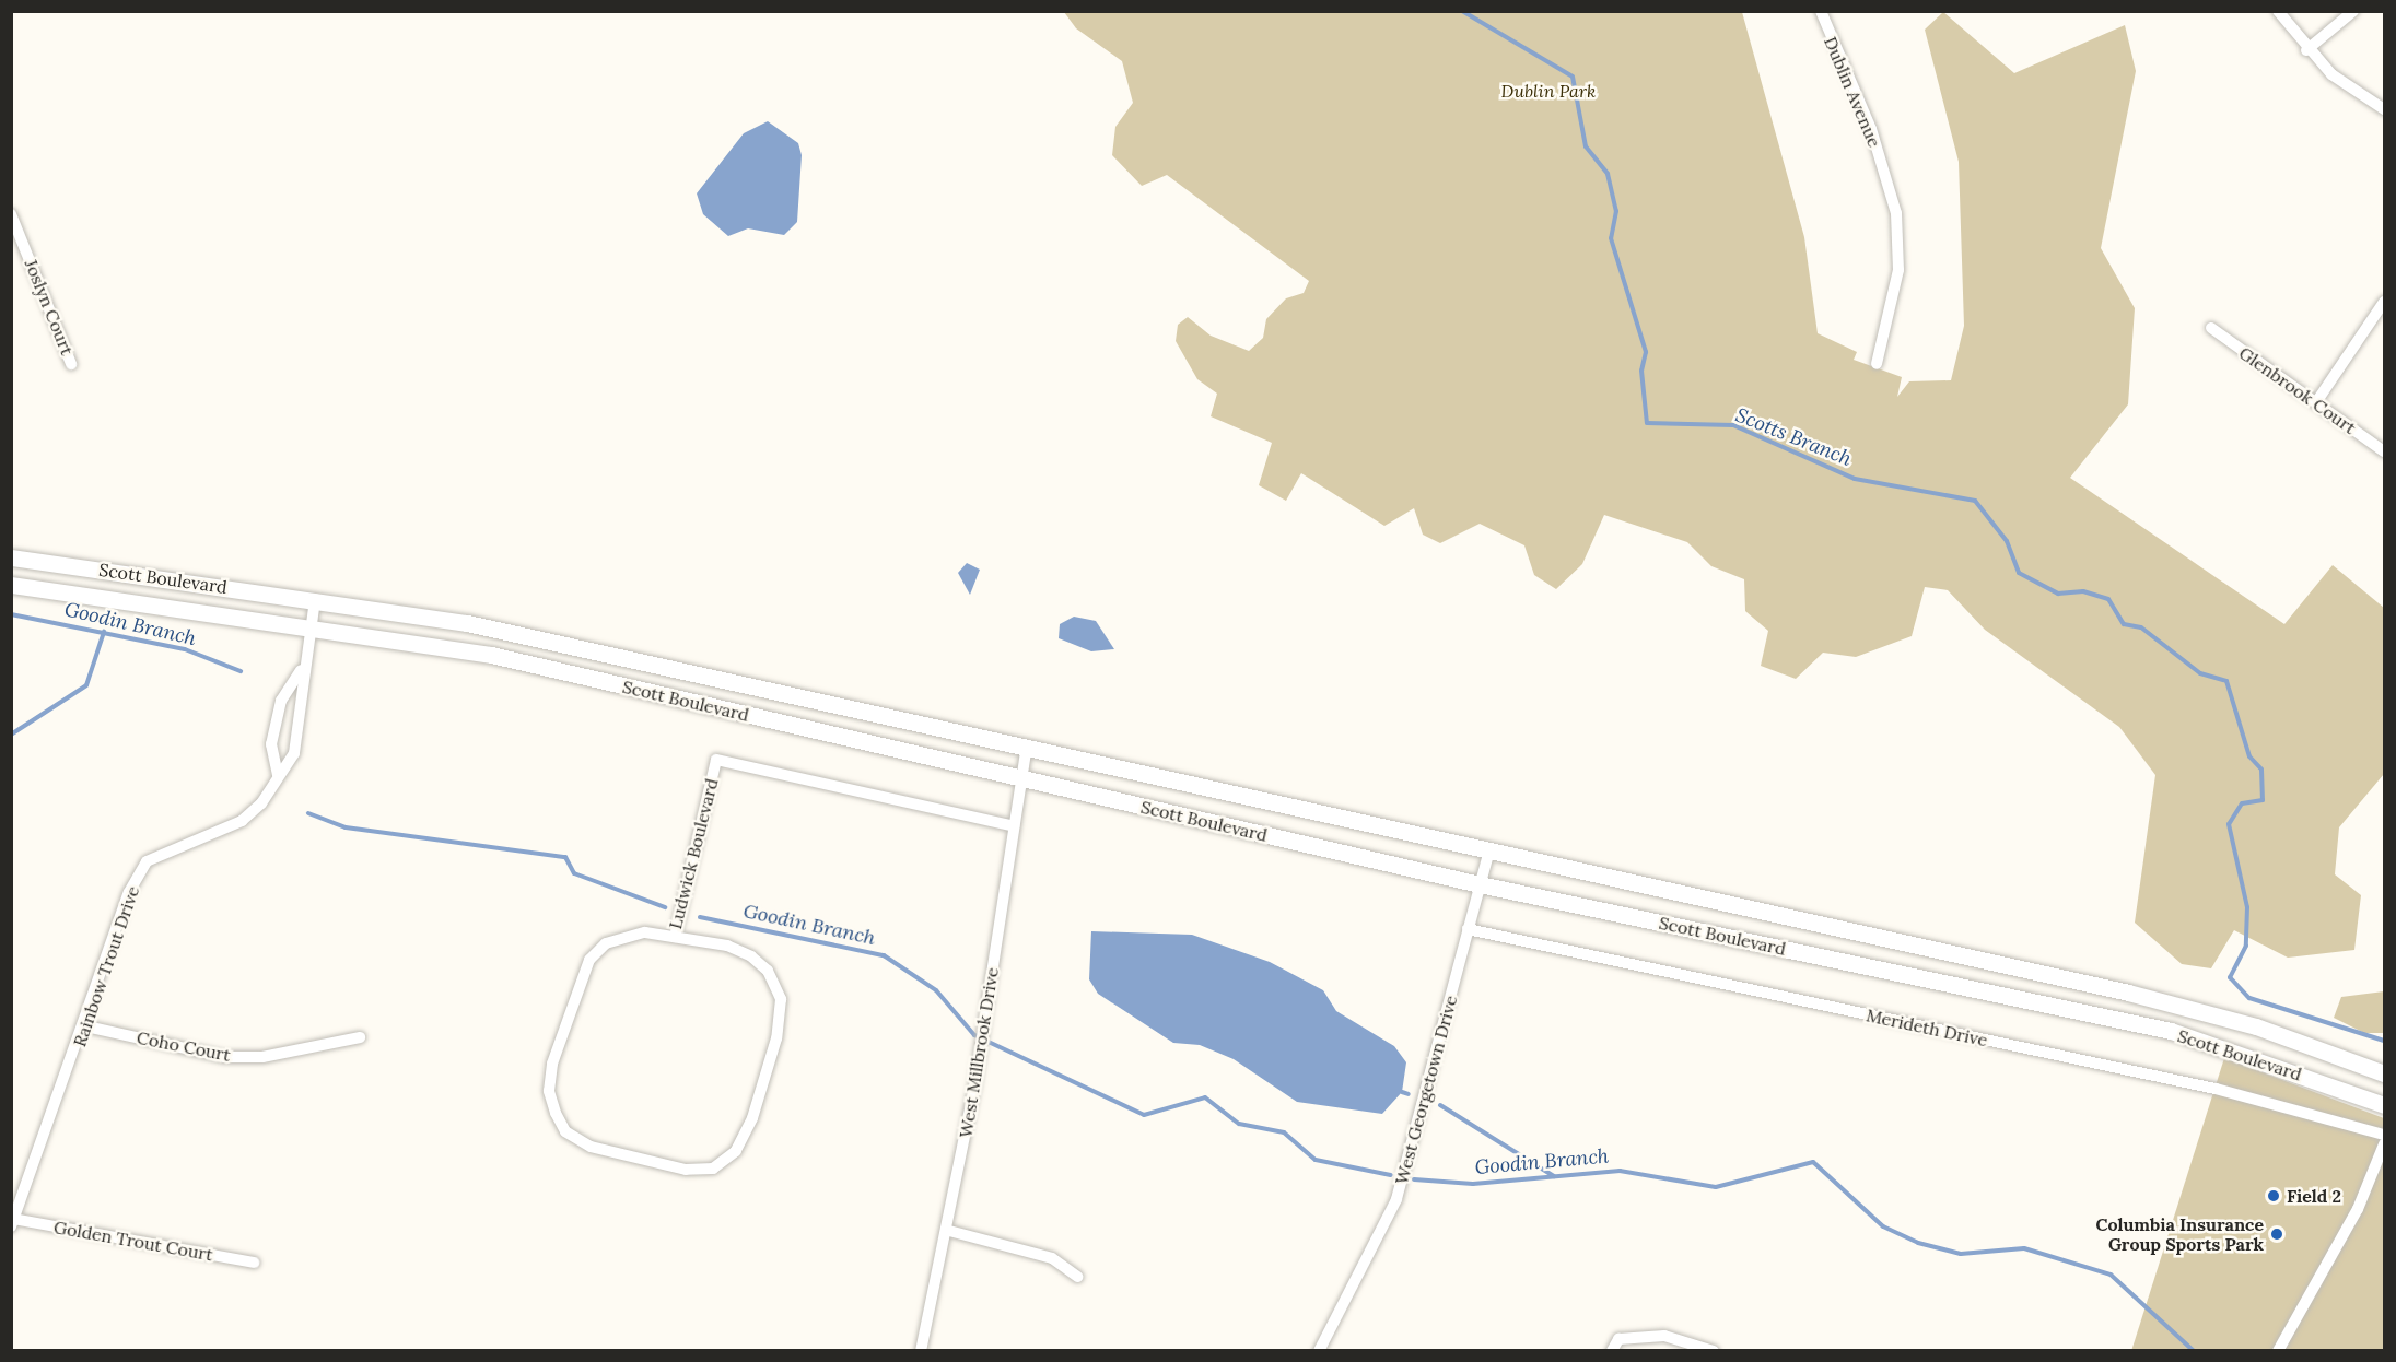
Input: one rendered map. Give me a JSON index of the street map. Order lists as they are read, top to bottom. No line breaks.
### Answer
{"streets":{"main road":["Scott Boulevard"],"street":["Dublin Avenue","Joslyn Court","Glenbrook Court","Ludwick Boulevard","Rainbow Trout Drive","Merideth Drive","Coho Court","West Millbrook Drive","West Georgetown Drive","Golden Trout Court"]},"crossings":[["Scott Boulevard","Rainbow Trout Drive"],["Scott Boulevard","West Millbrook Drive"],["Scott Boulevard","West Georgetown Drive"],["Ludwick Boulevard","West Millbrook Drive"],["Rainbow Trout Drive","Coho Court"],["Rainbow Trout Drive","Golden Trout Court"],["Merideth Drive","West Georgetown Drive"]],"water":["Scotts Branch","Goodin Branch"],"parks":["Dublin Park"],"places":["Field 2","Columbia Insurance Group Sports Park"]}
